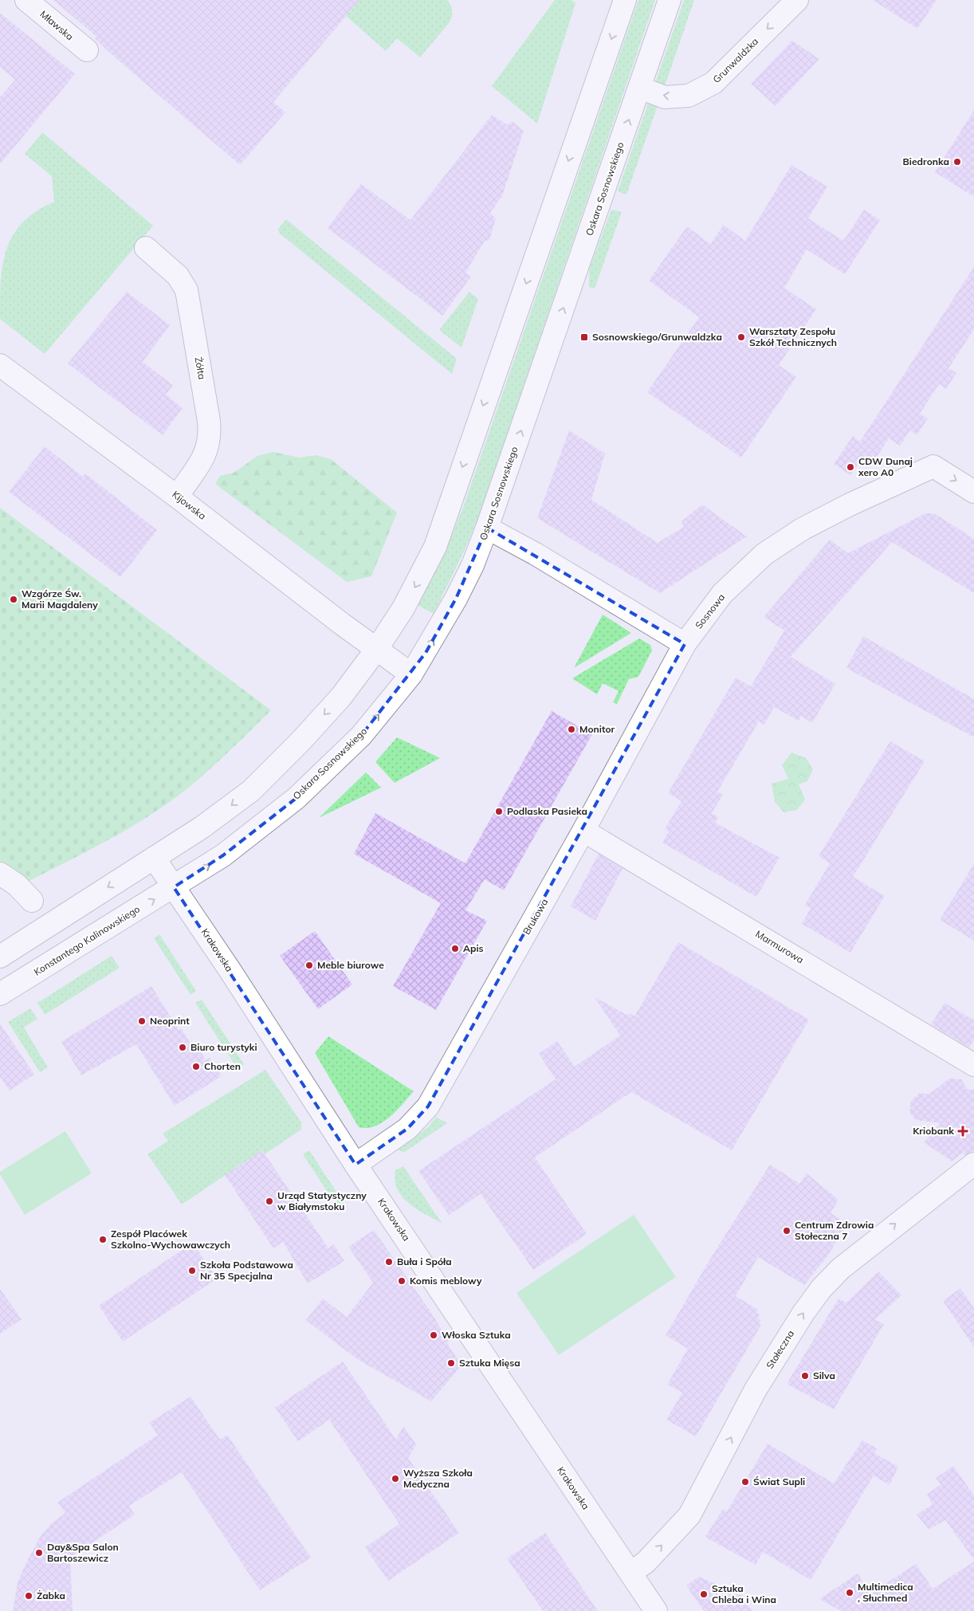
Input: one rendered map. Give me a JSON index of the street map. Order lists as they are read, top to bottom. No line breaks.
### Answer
{"streets":{"street":["Mławska","Grunwaldzka","Oskara Sosnowskiego","Żółta","Kijowska","Sosnowa","Brukowa","Konstantego Kalinowskiego","Marmurowa","Krakowska","Stołeczna"]},"crossings":[["Grunwaldzka","Oskara Sosnowskiego"],["Oskara Sosnowskiego","Kijowska"],["Oskara Sosnowskiego","Konstantego Kalinowskiego"],["Oskara Sosnowskiego","Krakowska"],["Żółta","Kijowska"],["Sosnowa","Brukowa"],["Brukowa","Marmurowa"],["Brukowa","Krakowska"],["Konstantego Kalinowskiego","Krakowska"],["Krakowska","Stołeczna"]],"one_way":["Grunwaldzka","Sosnowa","Stołeczna"],"places":{"other":["Biedronka","Warsztaty Zespołu Szkół Technicznych","CDW Dunaj xero A0","Wzgórze Św. Marii Magdaleny","Monitor","Podlaska Pasieka","Apis","Meble biurowe","Neoprint","Biuro turystyki","Chorten","Urząd Statystyczny w Białymstoku","Centrum Zdrowia Stołeczna 7","Zespół Placówek Szkolno-Wychowawczych","Buła i Spóła","Szkoła Podstawowa Nr 35 Specjalna","Komis meblowy","Włoska Sztuka","Sztuka Mięsa","Silva","Wyższa Szkoła Medyczna","Świat Supli","Day&Spa Salon Bartoszewicz","Multimedica , Słuchmed","Sztuka Chleba i Wina","Żabka"],"transit":["Sosnowskiego/Grunwaldzka"],"health":["Kriobank"]}}
